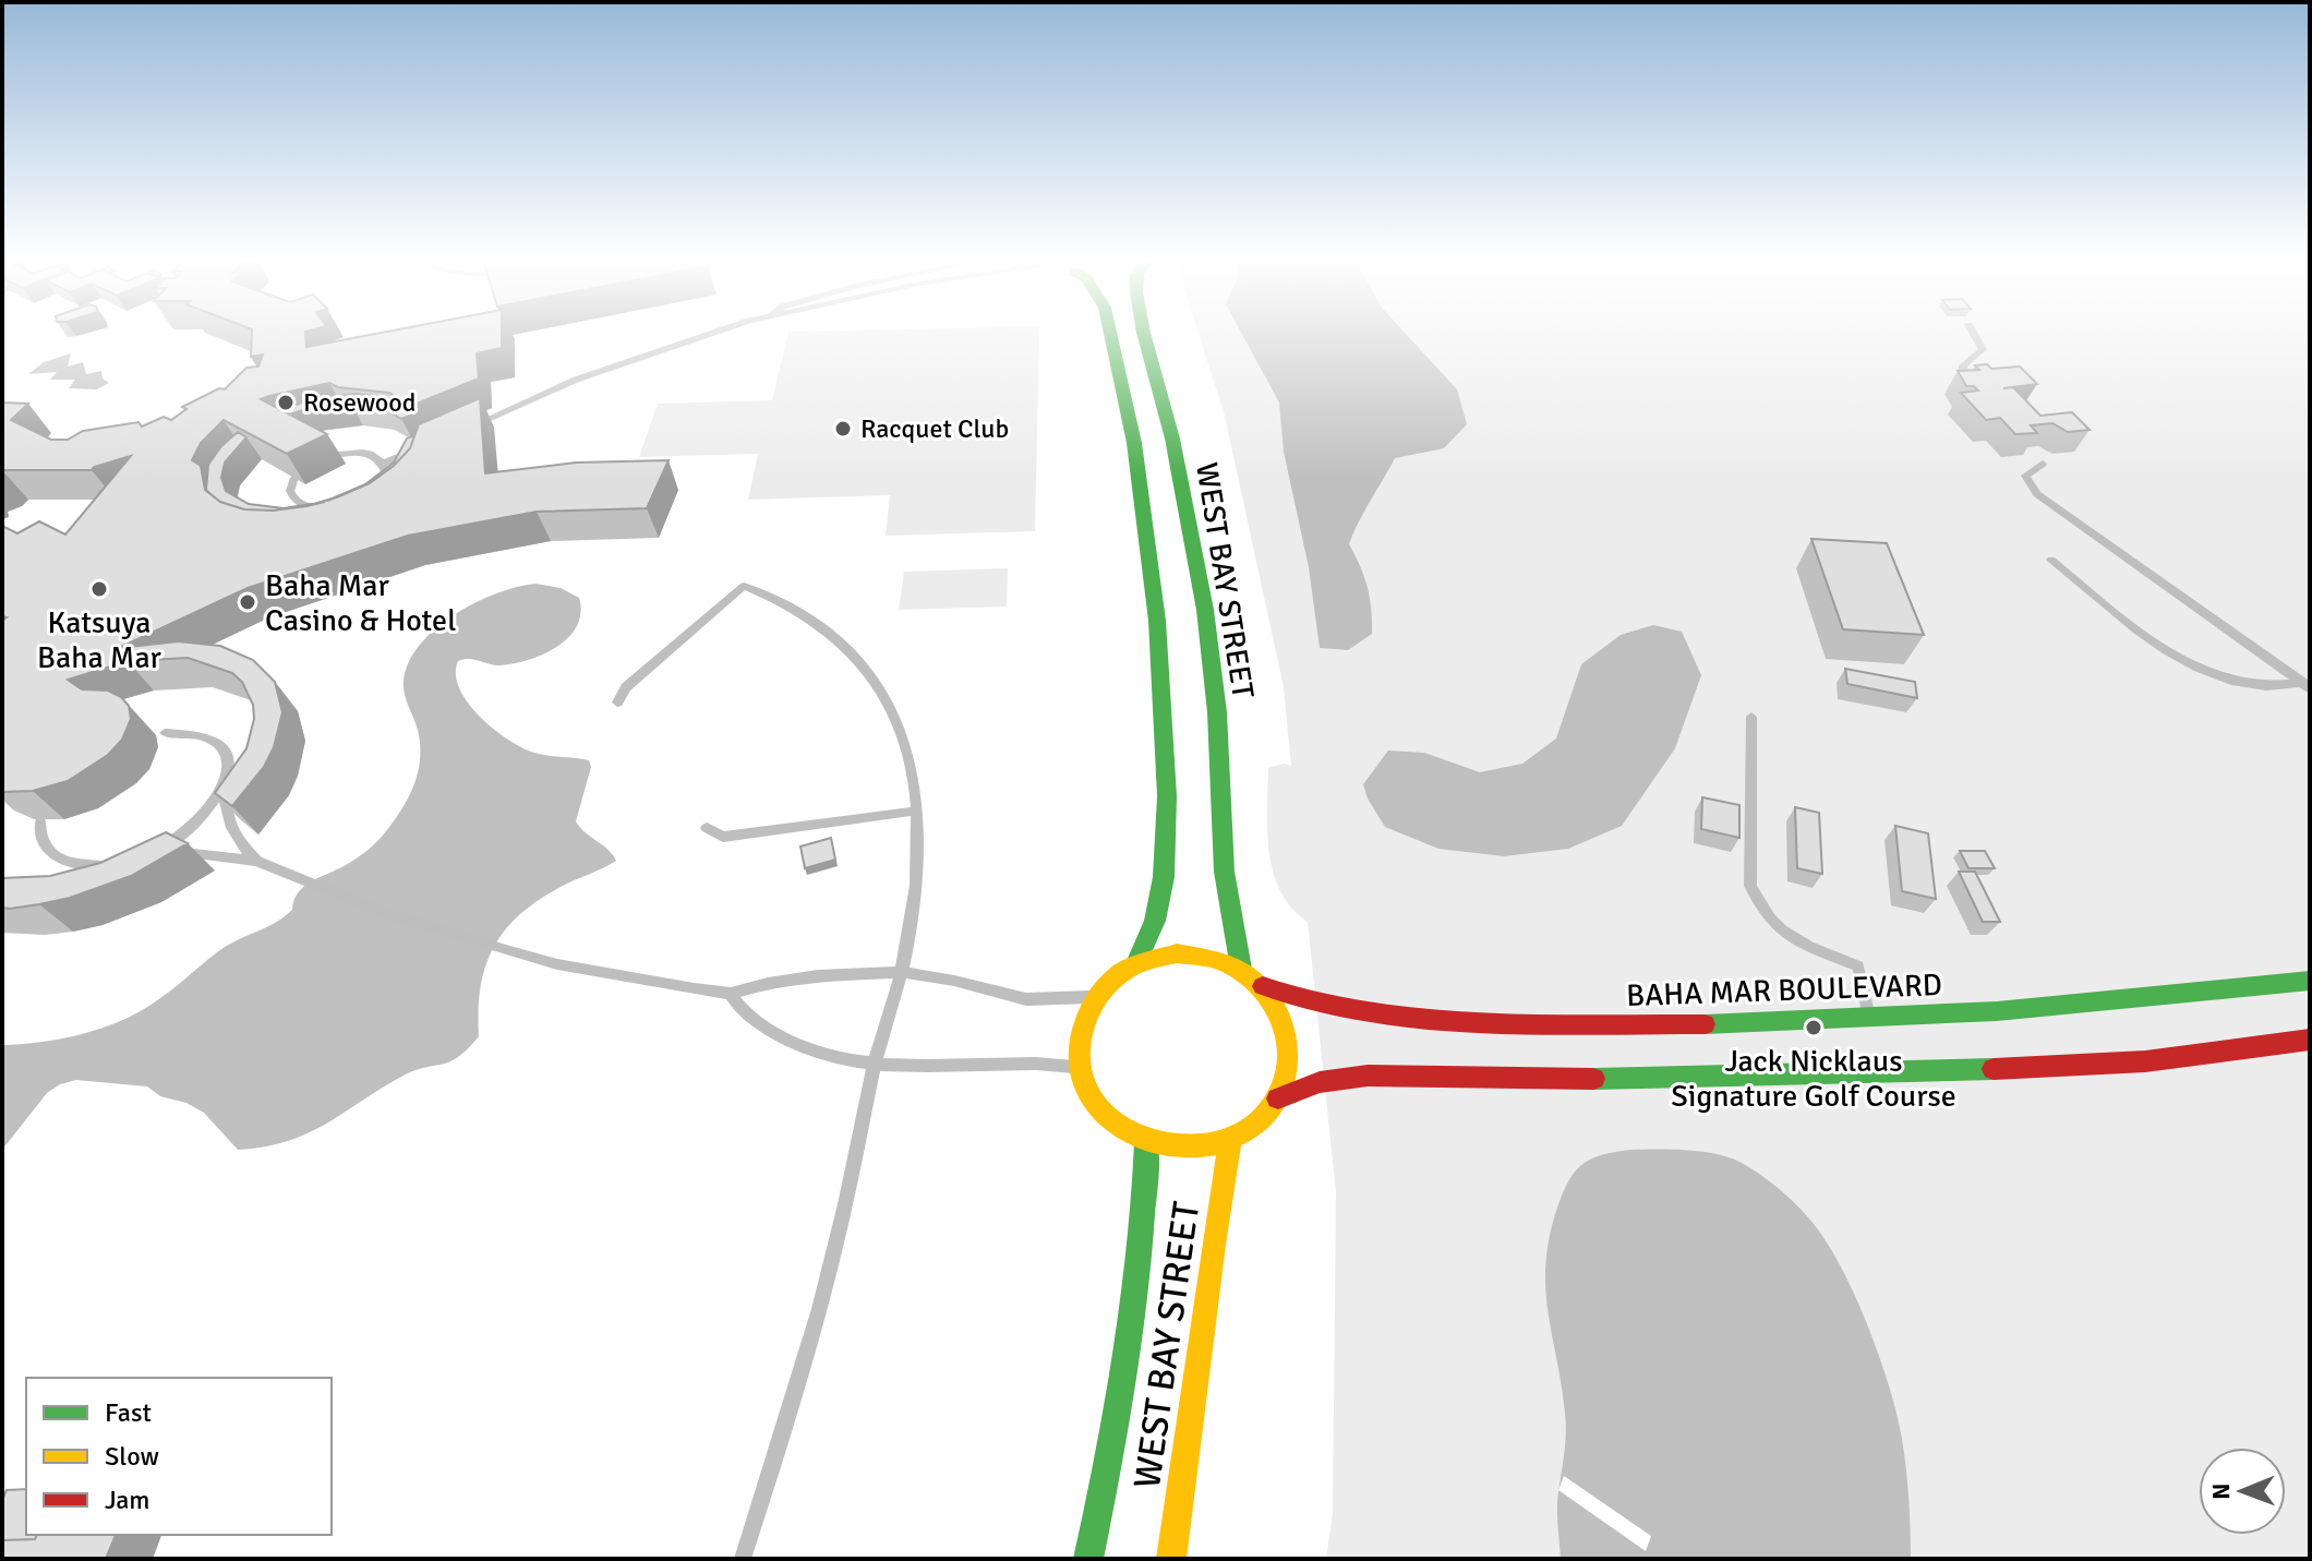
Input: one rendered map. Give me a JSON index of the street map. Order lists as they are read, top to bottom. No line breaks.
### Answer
{"streets":{"main road":["WEST BAY STREET","BAHA MAR BOULEVARD"]},"crossings":[["WEST BAY STREET","BAHA MAR BOULEVARD"]],"places":["Rosewood","Racquet Club","Katsuya Baha Mar","Baha Mar Casino & Hotel","Jack Nicklaus Signature Golf Course"],"legend":["Fast","Slow","Jam"],"north":"left"}
